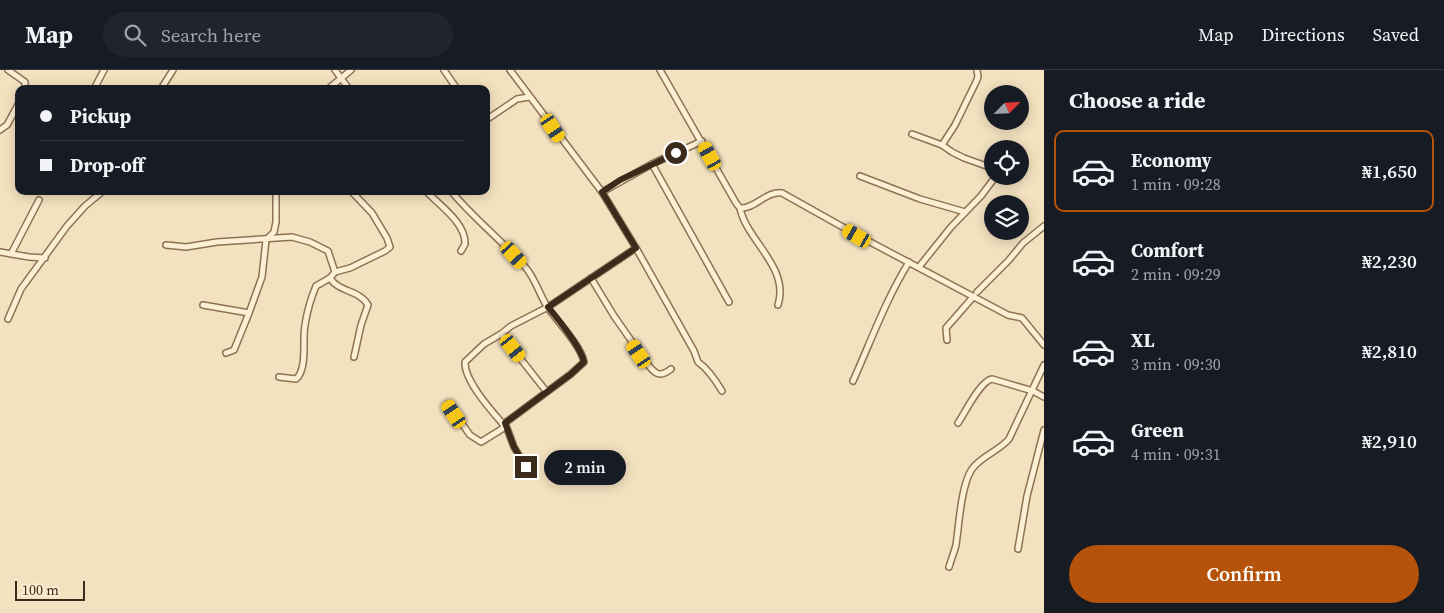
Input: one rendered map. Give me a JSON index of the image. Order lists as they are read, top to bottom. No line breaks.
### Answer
{"scale_bar":"100 m","north":"top right","page":{"header":"Map","search":"Search here","nav":["Map","Directions","Saved"],"heading":"Choose a ride","banner":["Pickup","Drop-off"],"list":[{"name":"Economy","note":"1 min · 09:28","value":"₦1,650"},{"name":"Comfort","note":"2 min · 09:29","value":"₦2,230"},{"name":"XL","note":"3 min · 09:30","value":"₦2,810"},{"name":"Green","note":"4 min · 09:31","value":"₦2,910"}],"bubble":"2 min","buttons":"Confirm","scale":"100 m"}}
